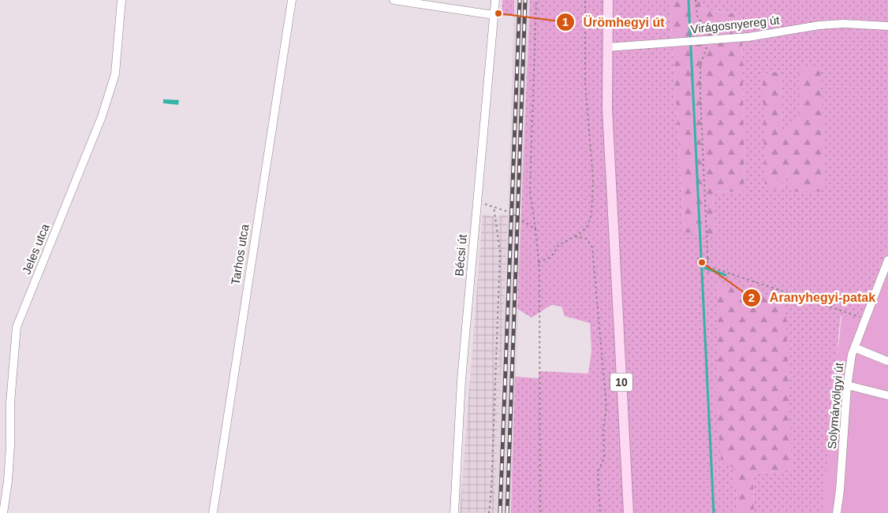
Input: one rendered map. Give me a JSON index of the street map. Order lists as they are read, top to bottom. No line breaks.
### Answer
{"streets":{"main road":["10"],"street":["Virágosnyereg út","Jeles utca","Tarhos utca","Bécsi út","Solymárvölgyi út"]},"crossings":[["Virágosnyereg út","10"]],"places":["Ürömhegyi út","Aranyhegyi-patak"]}
